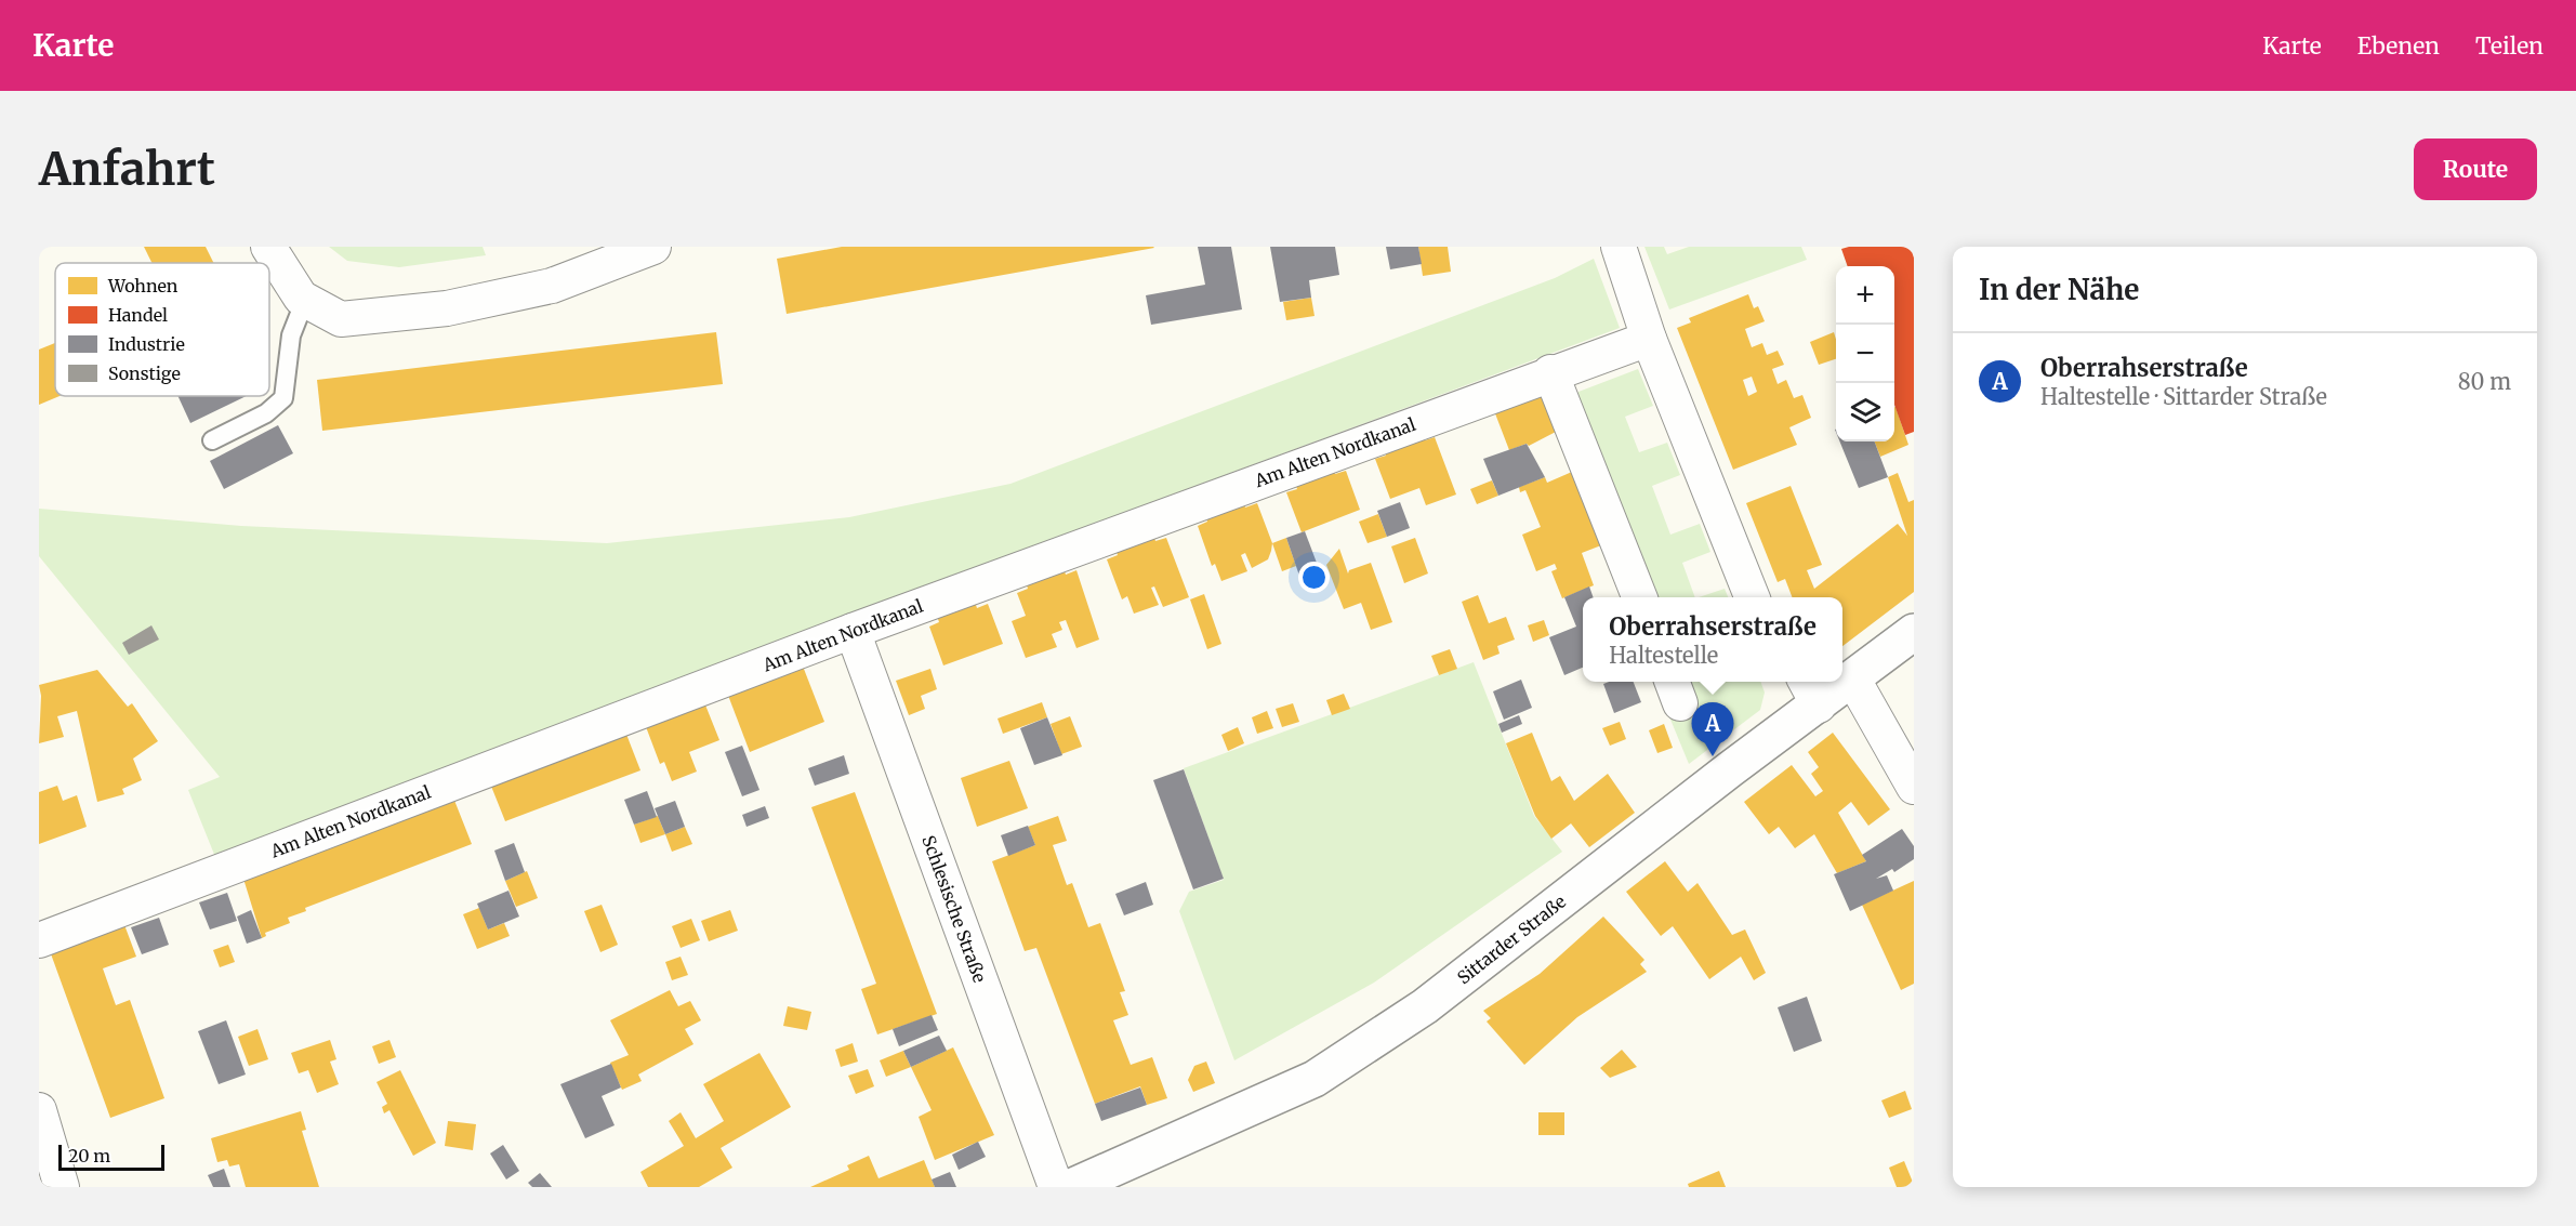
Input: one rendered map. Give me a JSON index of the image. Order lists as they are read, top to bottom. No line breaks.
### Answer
{"streets":{"street":["Am Alten Nordkanal","Schlesische Straße","Sittarder Straße"]},"crossings":[["Am Alten Nordkanal","Schlesische Straße"]],"legend":["Wohnen","Handel","Industrie","Sonstige"],"scale_bar":"20 m","page":{"header":"Karte","nav":["Karte","Ebenen","Teilen"],"buttons":"Route","title":"Anfahrt","heading":"In der Nähe","map_buttons":["+","−"],"list":[{"mark":"A","name":"Oberrahserstraße","note":"Haltestelle · Sittarder Straße","value":"80 m"}],"popup":["Oberrahserstraße","Haltestelle"],"pins":"A","scale":"20 m"}}
